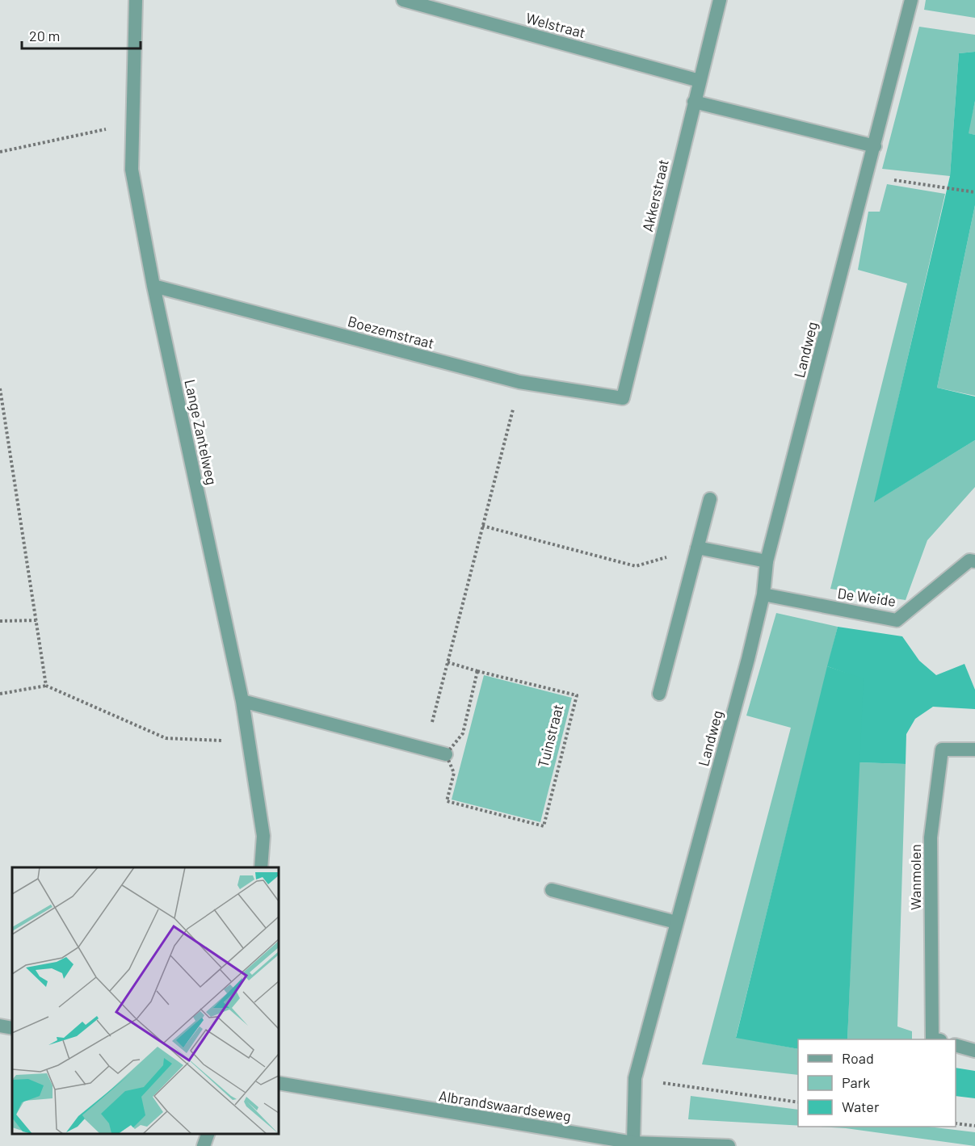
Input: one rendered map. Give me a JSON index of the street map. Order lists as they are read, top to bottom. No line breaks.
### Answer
{"streets":{"street":["Welstraat","Akkerstraat","Boezemstraat","Landweg","Lange Zantelweg","De Weide","Wanmolen","Albrandswaardseweg"],"path":["Tuinstraat"]},"crossings":[["Welstraat","Akkerstraat"],["Akkerstraat","Boezemstraat"],["Boezemstraat","Lange Zantelweg"],["Landweg","De Weide"],["Landweg","Albrandswaardseweg"]],"legend":["Road","Park","Water"],"scale_bar":"20 m"}
